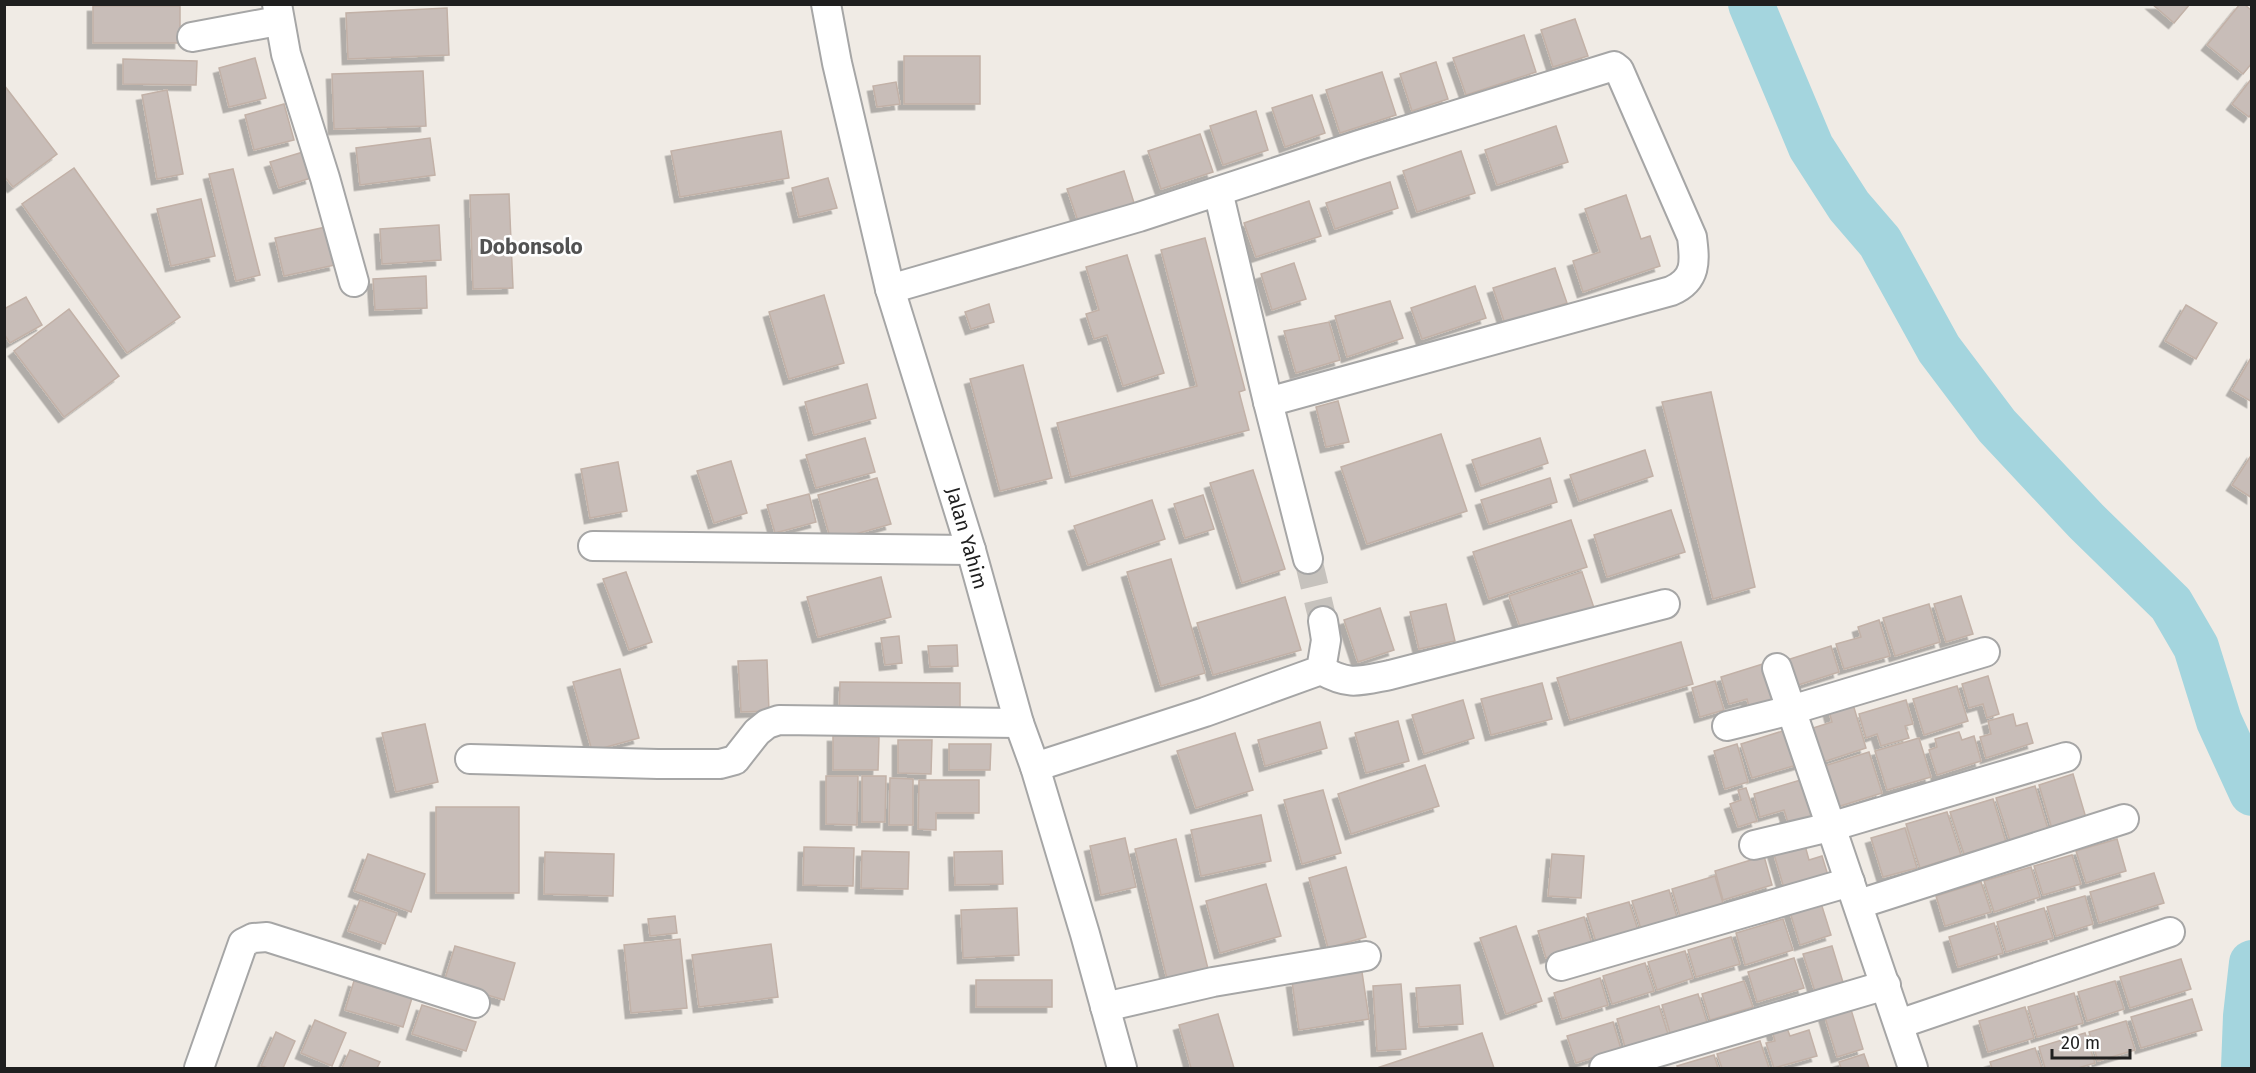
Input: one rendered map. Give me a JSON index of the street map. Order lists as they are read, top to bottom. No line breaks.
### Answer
{"streets":{"street":["Jalan Yahim"]},"districts":["Dobonsolo"],"scale_bar":"20 m"}
